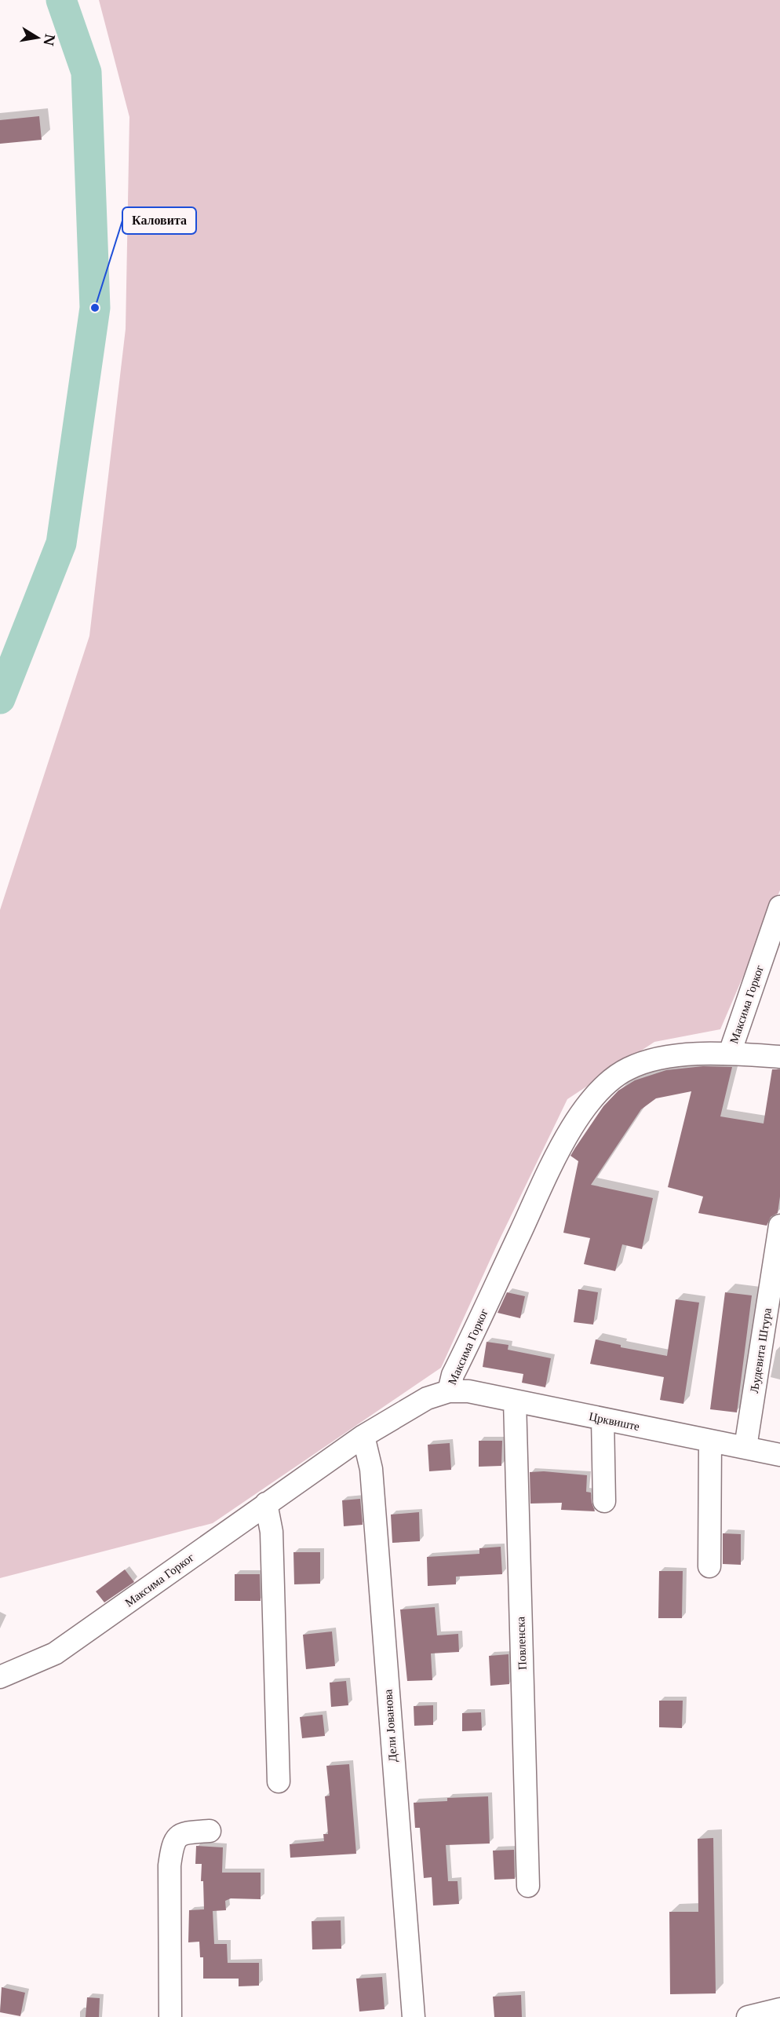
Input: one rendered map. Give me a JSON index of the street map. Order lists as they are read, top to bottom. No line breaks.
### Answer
{"streets":{"street":["Максима Горког","Људевита Штура","Црквиште","Повленска","Дели Јованова"]},"crossings":[["Максима Горког","Црквиште"],["Максима Горког","Дели Јованова"],["Људевита Штура","Црквиште"],["Црквиште","Повленска"]],"places":["Каловита"],"north":"right"}
